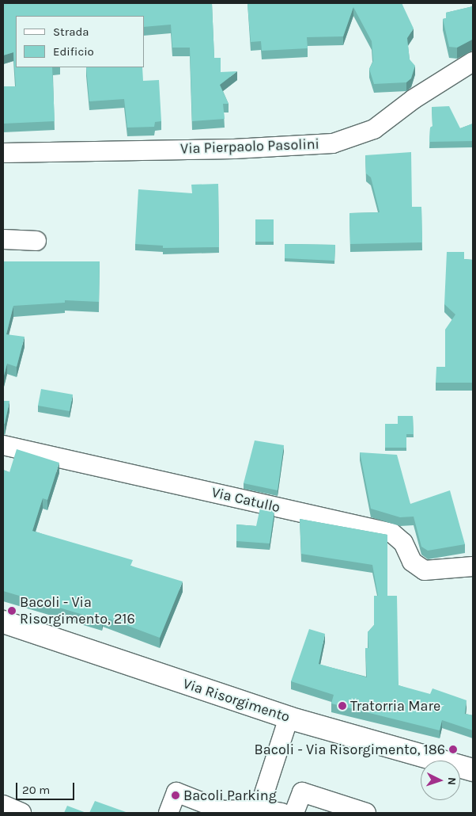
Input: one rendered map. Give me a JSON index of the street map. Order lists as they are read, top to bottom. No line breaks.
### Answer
{"streets":{"main road":["Via Risorgimento"],"street":["Via Pierpaolo Pasolini","Via Catullo"]},"places":["Bacoli - Via Risorgimento, 216","Tratorria Mare","Bacoli - Via Risorgimento, 186","Bacoli Parking"],"legend":["Strada","Edificio"],"scale_bar":"20 m","north":"right"}
